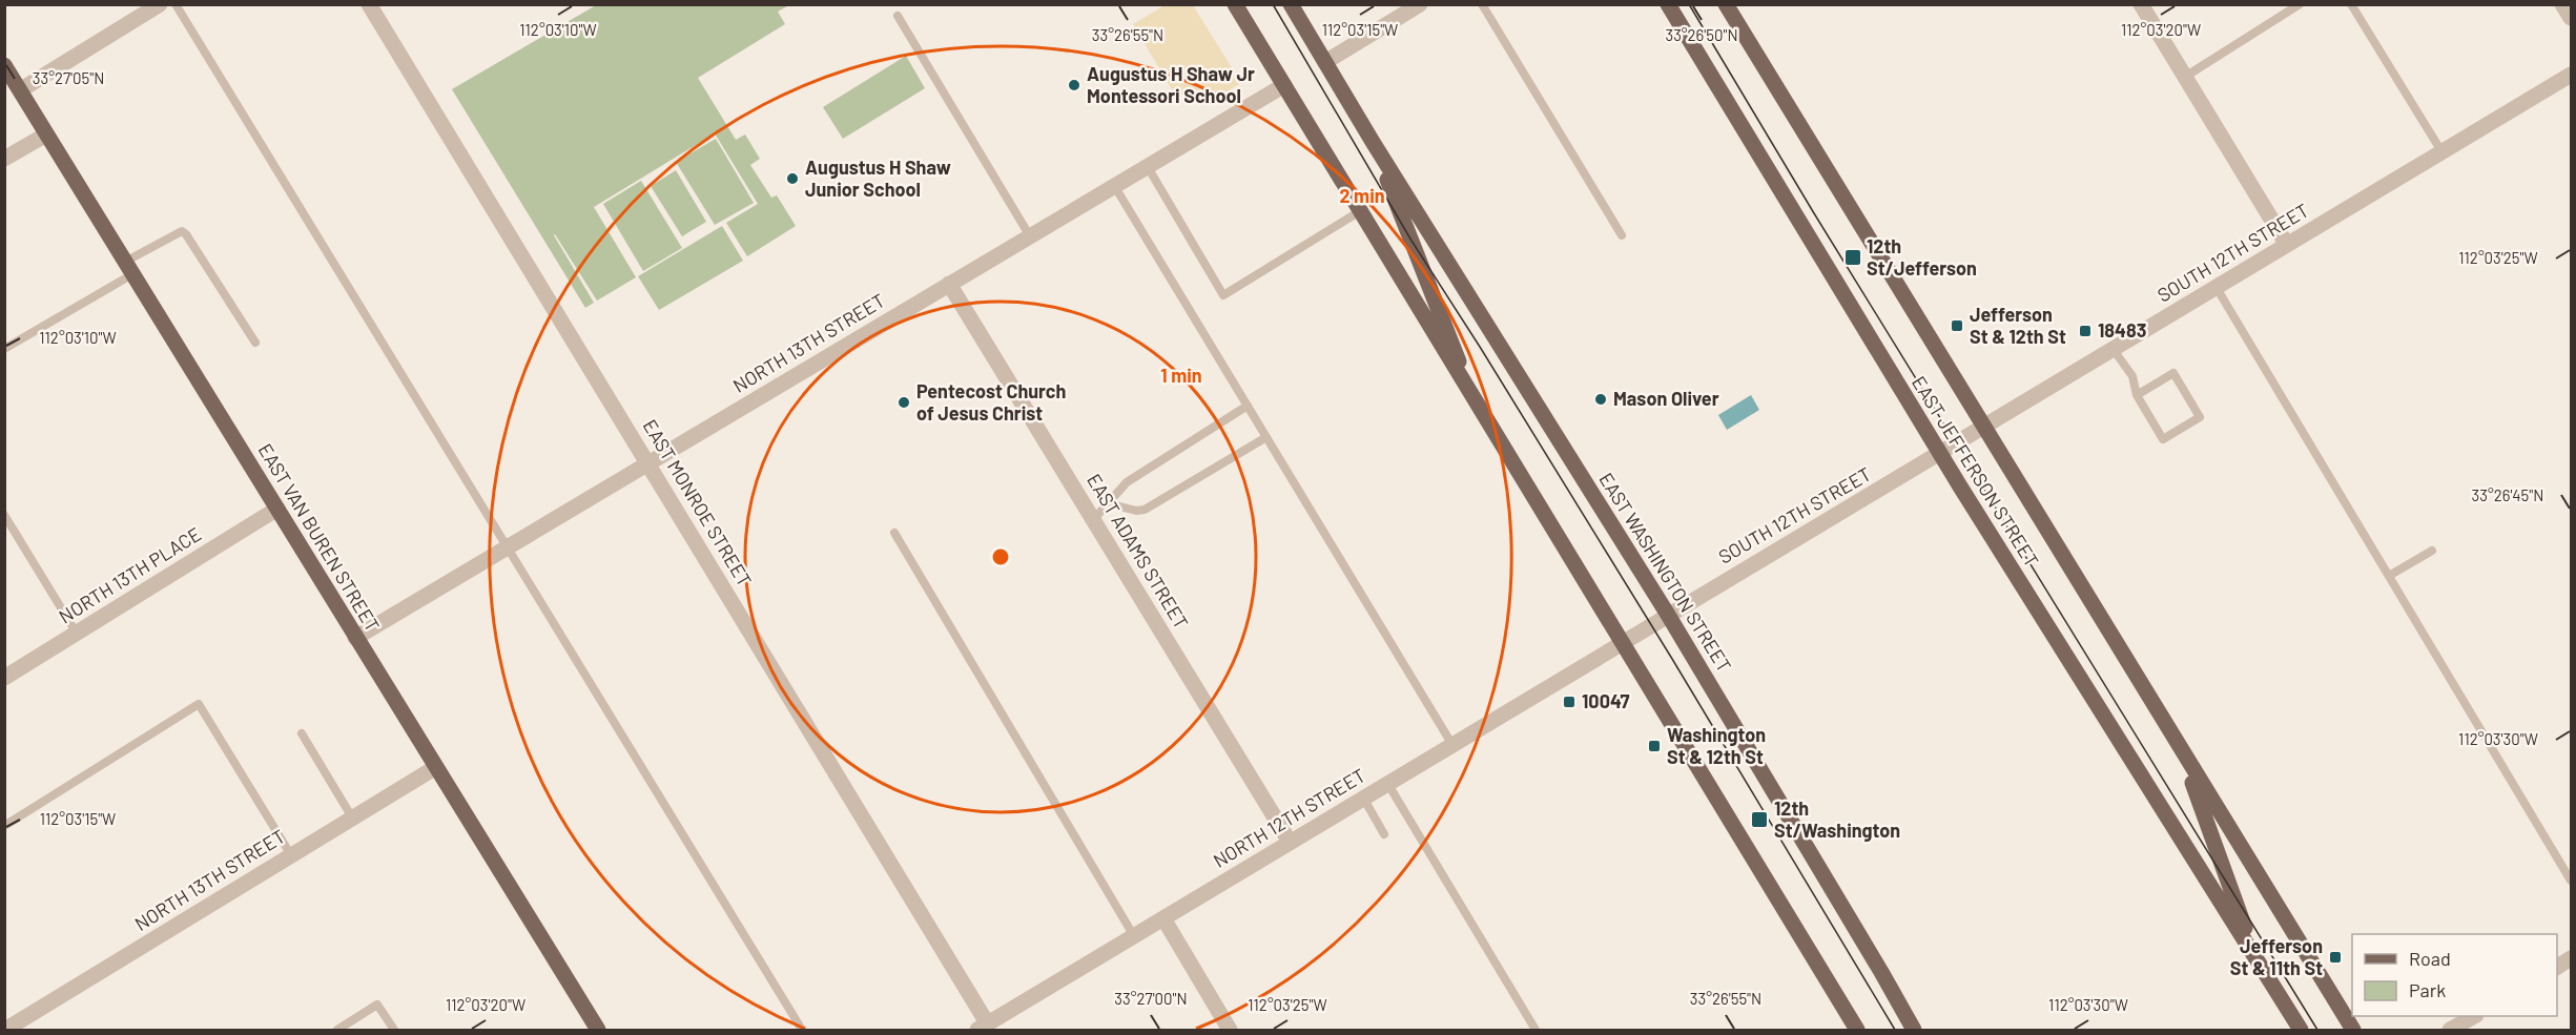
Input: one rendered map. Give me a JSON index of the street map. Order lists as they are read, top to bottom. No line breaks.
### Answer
{"streets":{"main road":["EAST JEFFERSON STREET","EAST VAN BUREN STREET","EAST WASHINGTON STREET"],"street":["SOUTH 12TH STREET","NORTH 13TH STREET","EAST MONROE STREET","EAST ADAMS STREET","NORTH 13TH PLACE","NORTH 12TH STREET"]},"crossings":[["SOUTH 12TH STREET","EAST JEFFERSON STREET"],["SOUTH 12TH STREET","EAST WASHINGTON STREET"],["SOUTH 12TH STREET","NORTH 12TH STREET"],["NORTH 13TH STREET","EAST MONROE STREET"],["NORTH 13TH STREET","EAST VAN BUREN STREET"],["NORTH 13TH STREET","EAST ADAMS STREET"],["NORTH 13TH STREET","EAST WASHINGTON STREET"],["EAST MONROE STREET","NORTH 12TH STREET"],["EAST VAN BUREN STREET","NORTH 13TH PLACE"],["EAST ADAMS STREET","NORTH 12TH STREET"],["EAST WASHINGTON STREET","NORTH 12TH STREET"]],"places":{"other":["Augustus H Shaw Jr Montessori School","Augustus H Shaw Junior School","Mason Oliver","Pentecost Church of Jesus Christ"],"transit":["12th St/Jefferson","Jefferson St & 12th St","18483","10047","Washington St & 12th St","12th St/Washington","Jefferson St & 11th St"]},"legend":["Road","Park"],"coordinates":["112°03'10\"W","112°03'15\"W","112°03'20\"W","33°26'55\"N","33°26'50\"N","33°27'05\"N","112°03'25\"W","33°26'45\"N","112°03'30\"W","33°27'00\"N"],"rings":["2 min","1 min"]}
